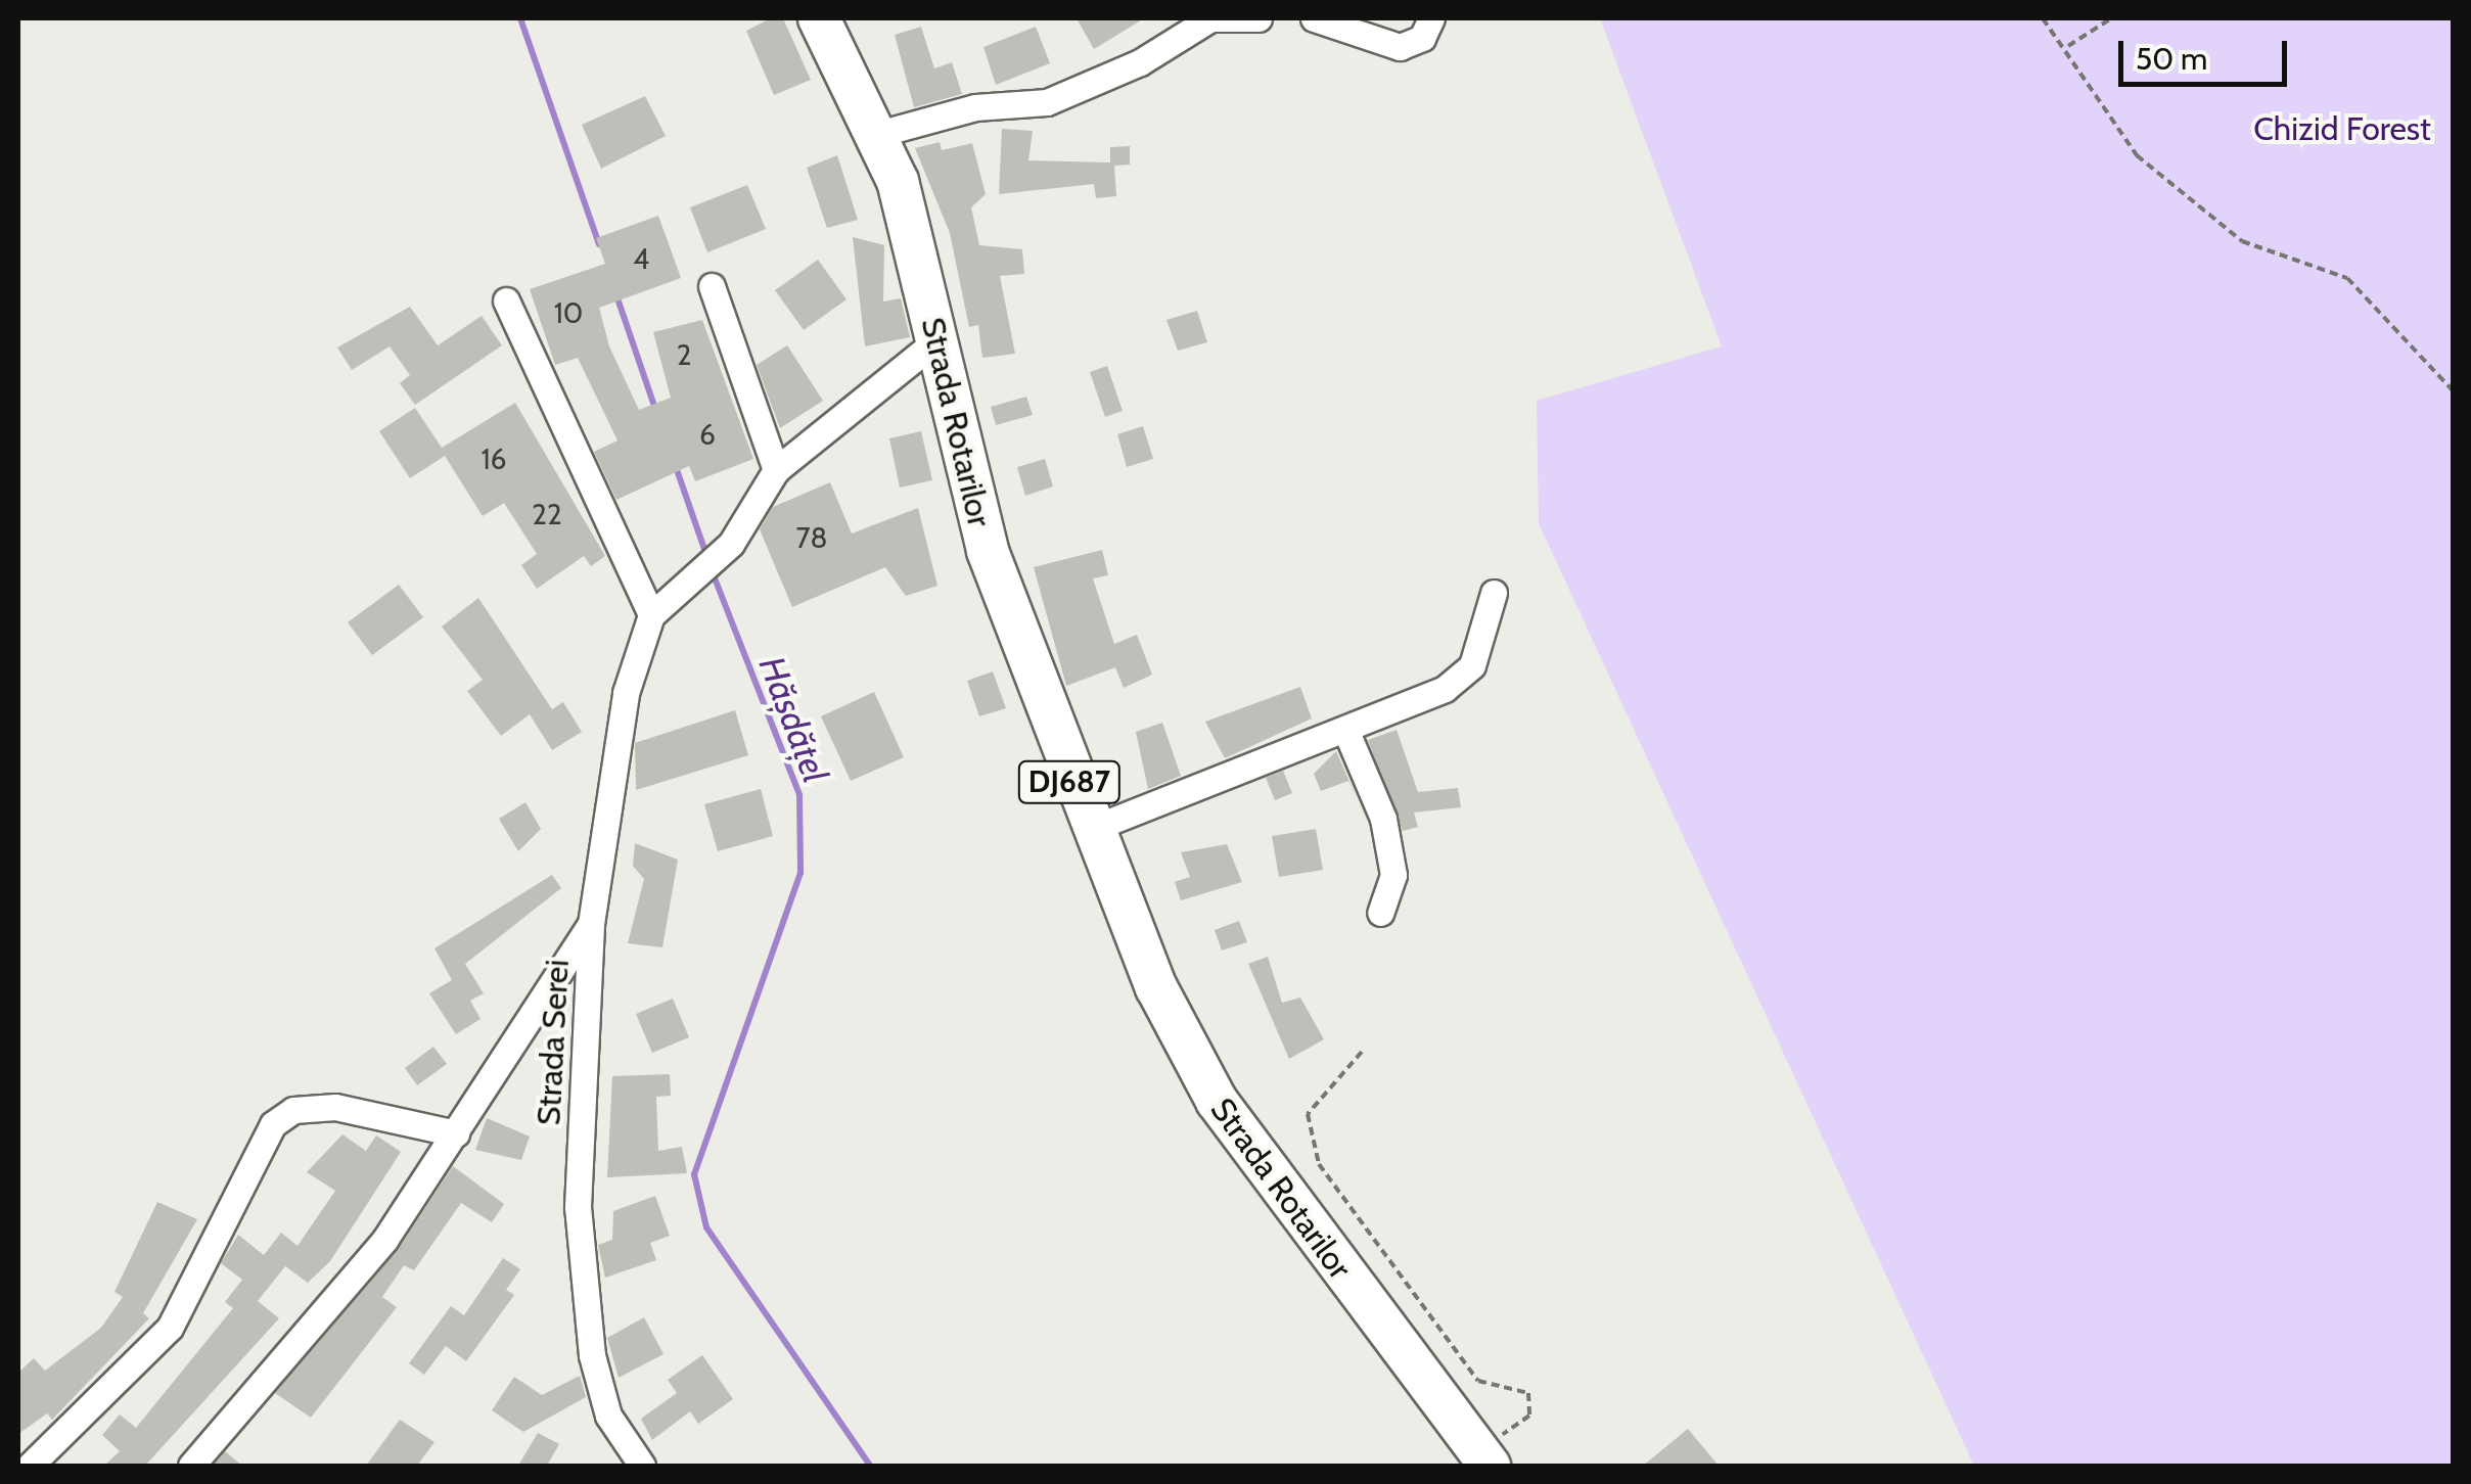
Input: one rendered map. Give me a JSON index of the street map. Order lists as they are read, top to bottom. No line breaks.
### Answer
{"streets":{"main road":["Strada Rotarilor","DJ687"],"street":["Strada Serei"]},"water":["Hășdățel"],"parks":["Chizid Forest"],"house_numbers":["4","10","2","6","16","22","78"],"scale_bar":"50 m"}
